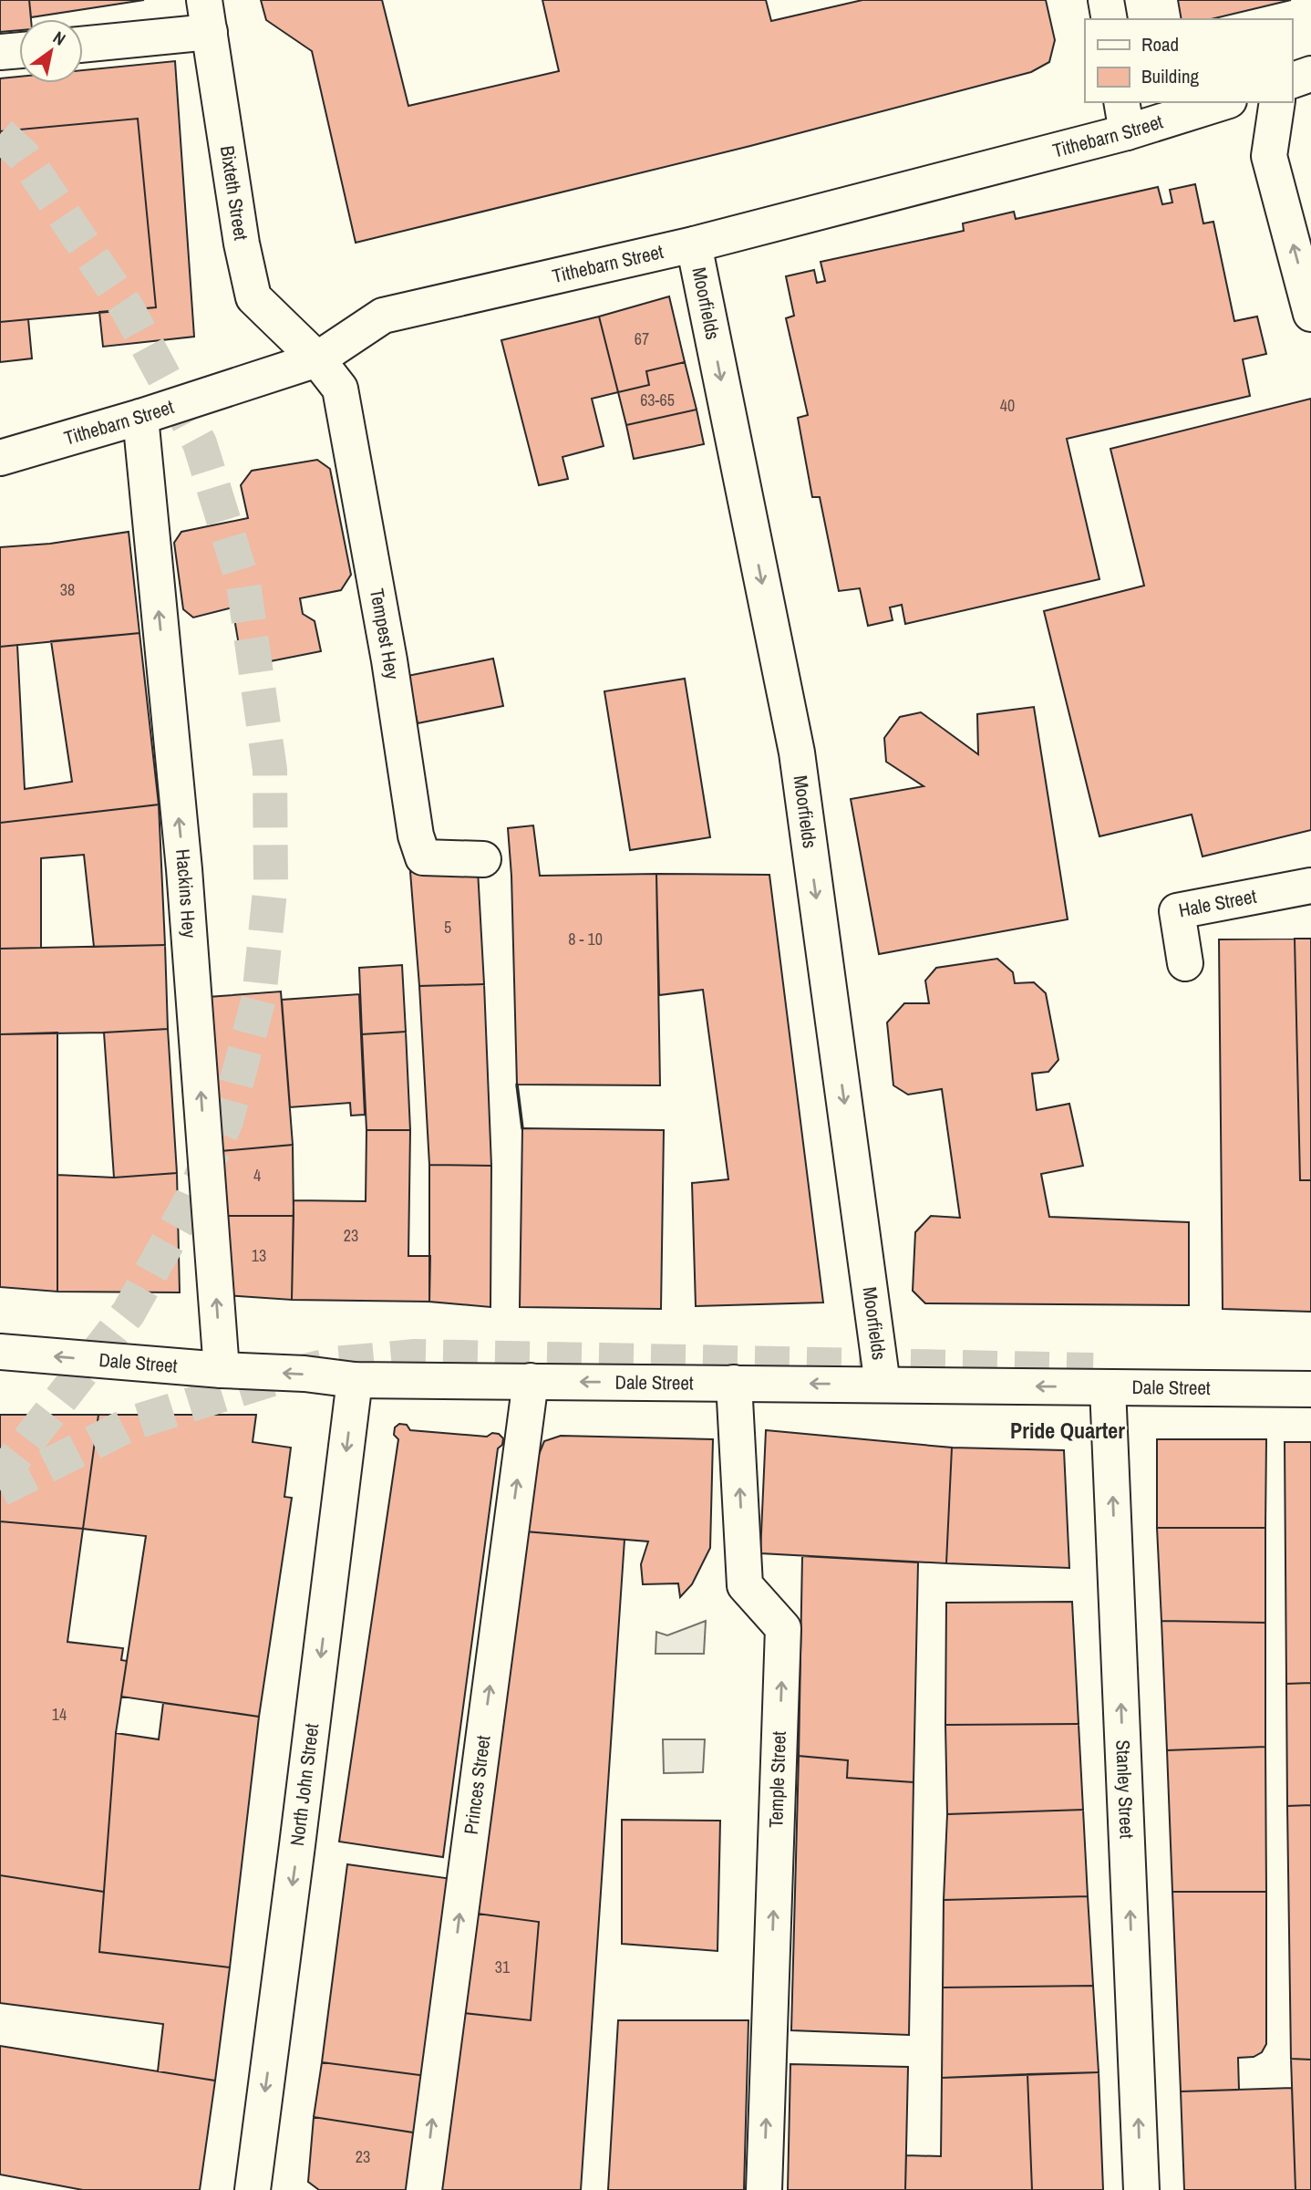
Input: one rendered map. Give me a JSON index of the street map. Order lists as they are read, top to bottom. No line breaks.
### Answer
{"streets":{"street":["Tithebarn Street","Bixteth Street","Moorfields","Tempest Hey","Hackins Hey","Hale Street","Dale Street","Temple Street","North John Street","Princes Street","Stanley Street"]},"crossings":[["Tithebarn Street","Bixteth Street"],["Tithebarn Street","Moorfields"],["Tithebarn Street","Tempest Hey"],["Tithebarn Street","Hackins Hey"],["Bixteth Street","Tempest Hey"],["Moorfields","Dale Street"],["Hackins Hey","Dale Street"],["Dale Street","Temple Street"],["Dale Street","North John Street"],["Dale Street","Princes Street"],["Dale Street","Stanley Street"]],"one_way":["Moorfields","Hackins Hey","Dale Street","Temple Street","North John Street","Princes Street","Stanley Street"],"districts":["Pride Quarter"],"house_numbers":["67","63-65","40","38","5","8 - 10","4","23","13","14","31","23"],"legend":["Road","Building"],"north":"top right"}
